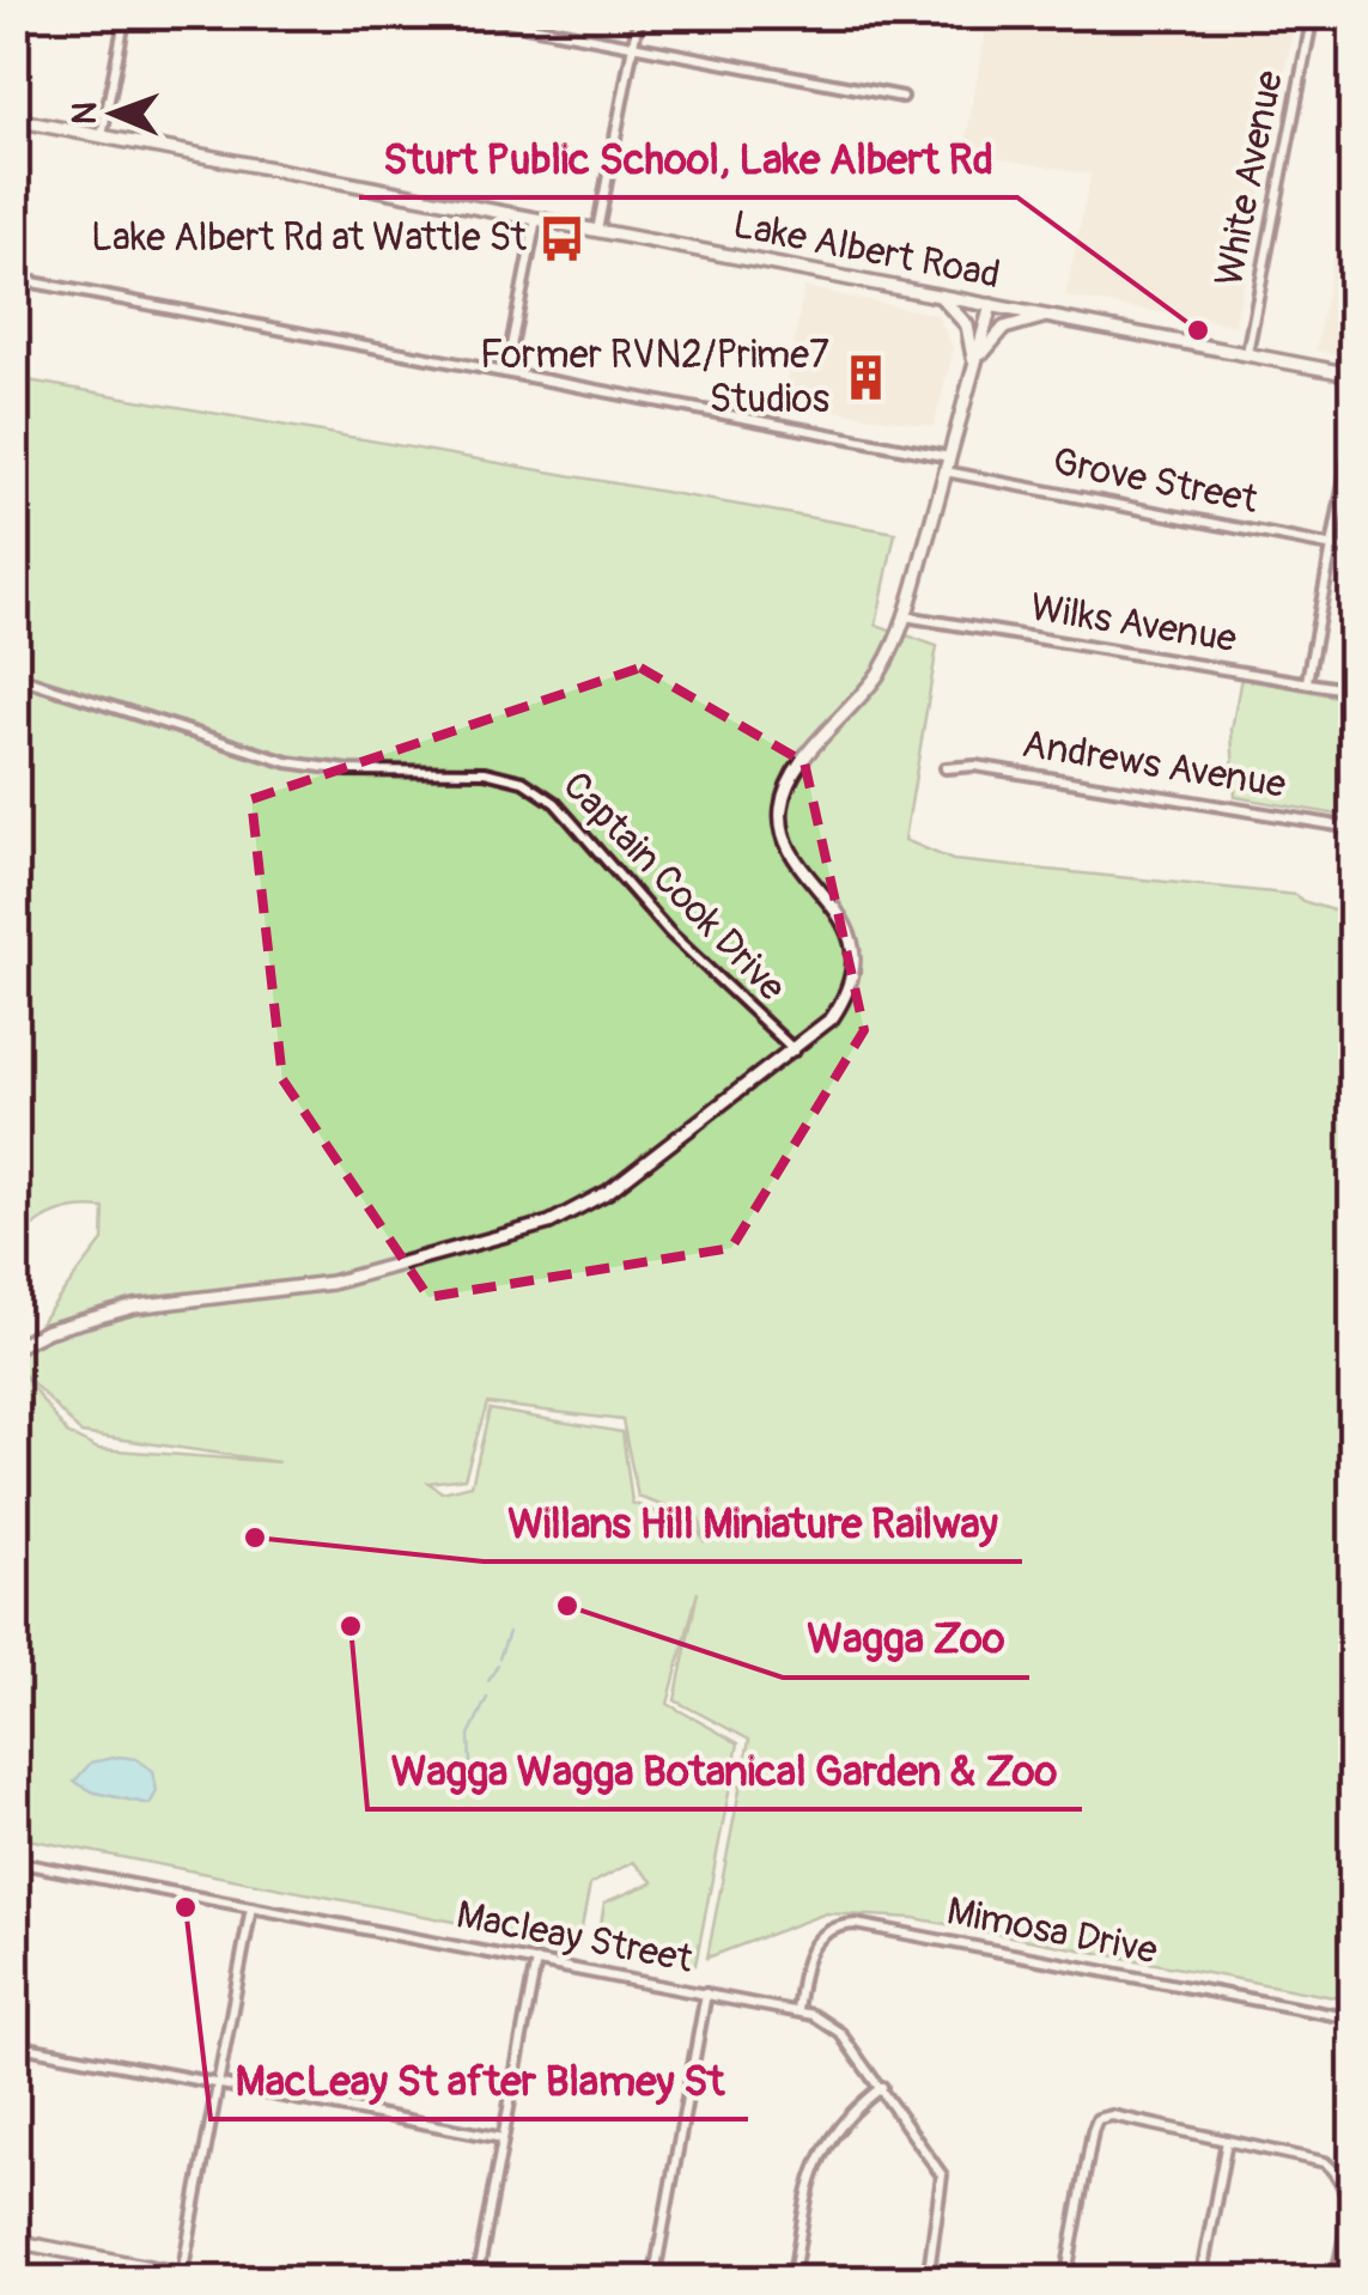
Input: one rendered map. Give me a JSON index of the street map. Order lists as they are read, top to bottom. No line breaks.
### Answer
{"streets":{"street":["White Avenue","Lake Albert Road","Grove Street","Wilks Avenue","Andrews Avenue","Captain Cook Drive","Mimosa Drive","Macleay Street"]},"crossings":[["White Avenue","Lake Albert Road"],["Mimosa Drive","Macleay Street"]],"places":{"bus stop":["Lake Albert Rd at Wattle St"],"other":["Sturt Public School, Lake Albert Rd","Willans Hill Miniature Railway","Wagga Zoo","Wagga Wagga Botanical Garden & Zoo","MacLeay St after Blamey St"],"building":["Former RVN2/Prime7 Studios"]},"north":"left"}
